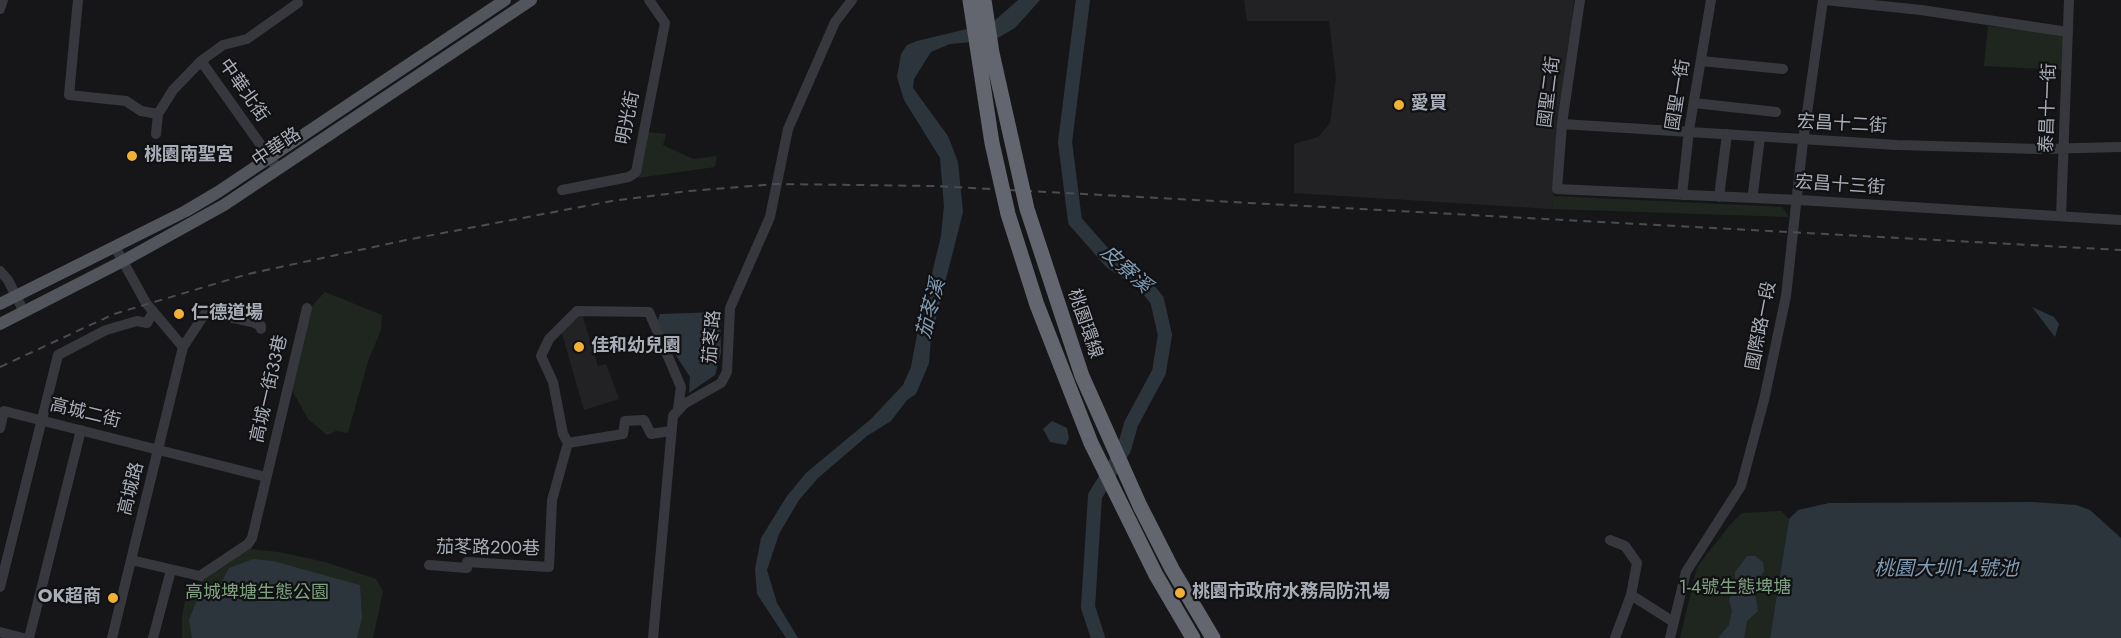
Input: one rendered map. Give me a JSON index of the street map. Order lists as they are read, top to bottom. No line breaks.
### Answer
{"streets":{"highway":["桃園環線"],"main road":["中華路"],"street":["中華北街","國聖二街","國聖一街","泰昌十一街","明光街","宏昌十二街","宏昌十三街","國際路一段","茄苳路","高城一街33巷","高城二街","高城路","茄苳路200巷"]},"crossings":[["中華北街","中華路"],["國聖二街","宏昌十二街"],["國聖二街","宏昌十三街"],["國聖一街","宏昌十二街"],["國聖一街","宏昌十三街"],["泰昌十一街","宏昌十二街"],["泰昌十一街","宏昌十三街"],["宏昌十二街","國際路一段"],["宏昌十三街","國際路一段"],["高城一街33巷","高城二街"],["高城二街","高城路"]],"water":["皮寮溪","茄苳溪","桃園大圳1-4號池"],"parks":["1-4號生態埤塘","高城埤塘生態公園"],"places":["愛買","桃園南聖宮","仁德道場","佳和幼兒園","桃園市政府水務局防汛場","OK超商"]}
